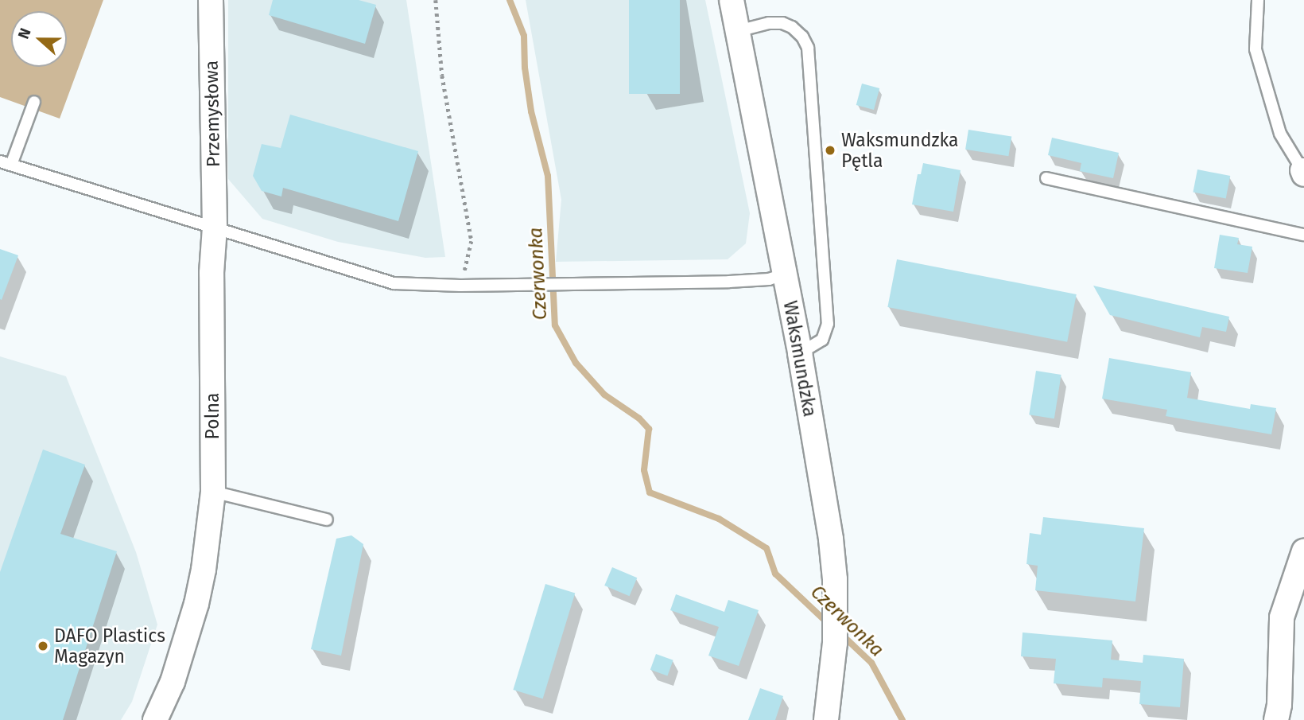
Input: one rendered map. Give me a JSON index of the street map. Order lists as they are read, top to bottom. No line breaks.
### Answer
{"streets":{"street":["Przemysłowa","Waksmundzka","Polna"]},"crossings":[["Przemysłowa","Polna"]],"water":["Czerwonka"],"places":["Waksmundzka Pętla","DAFO Plastics Magazyn"],"north":"left"}
